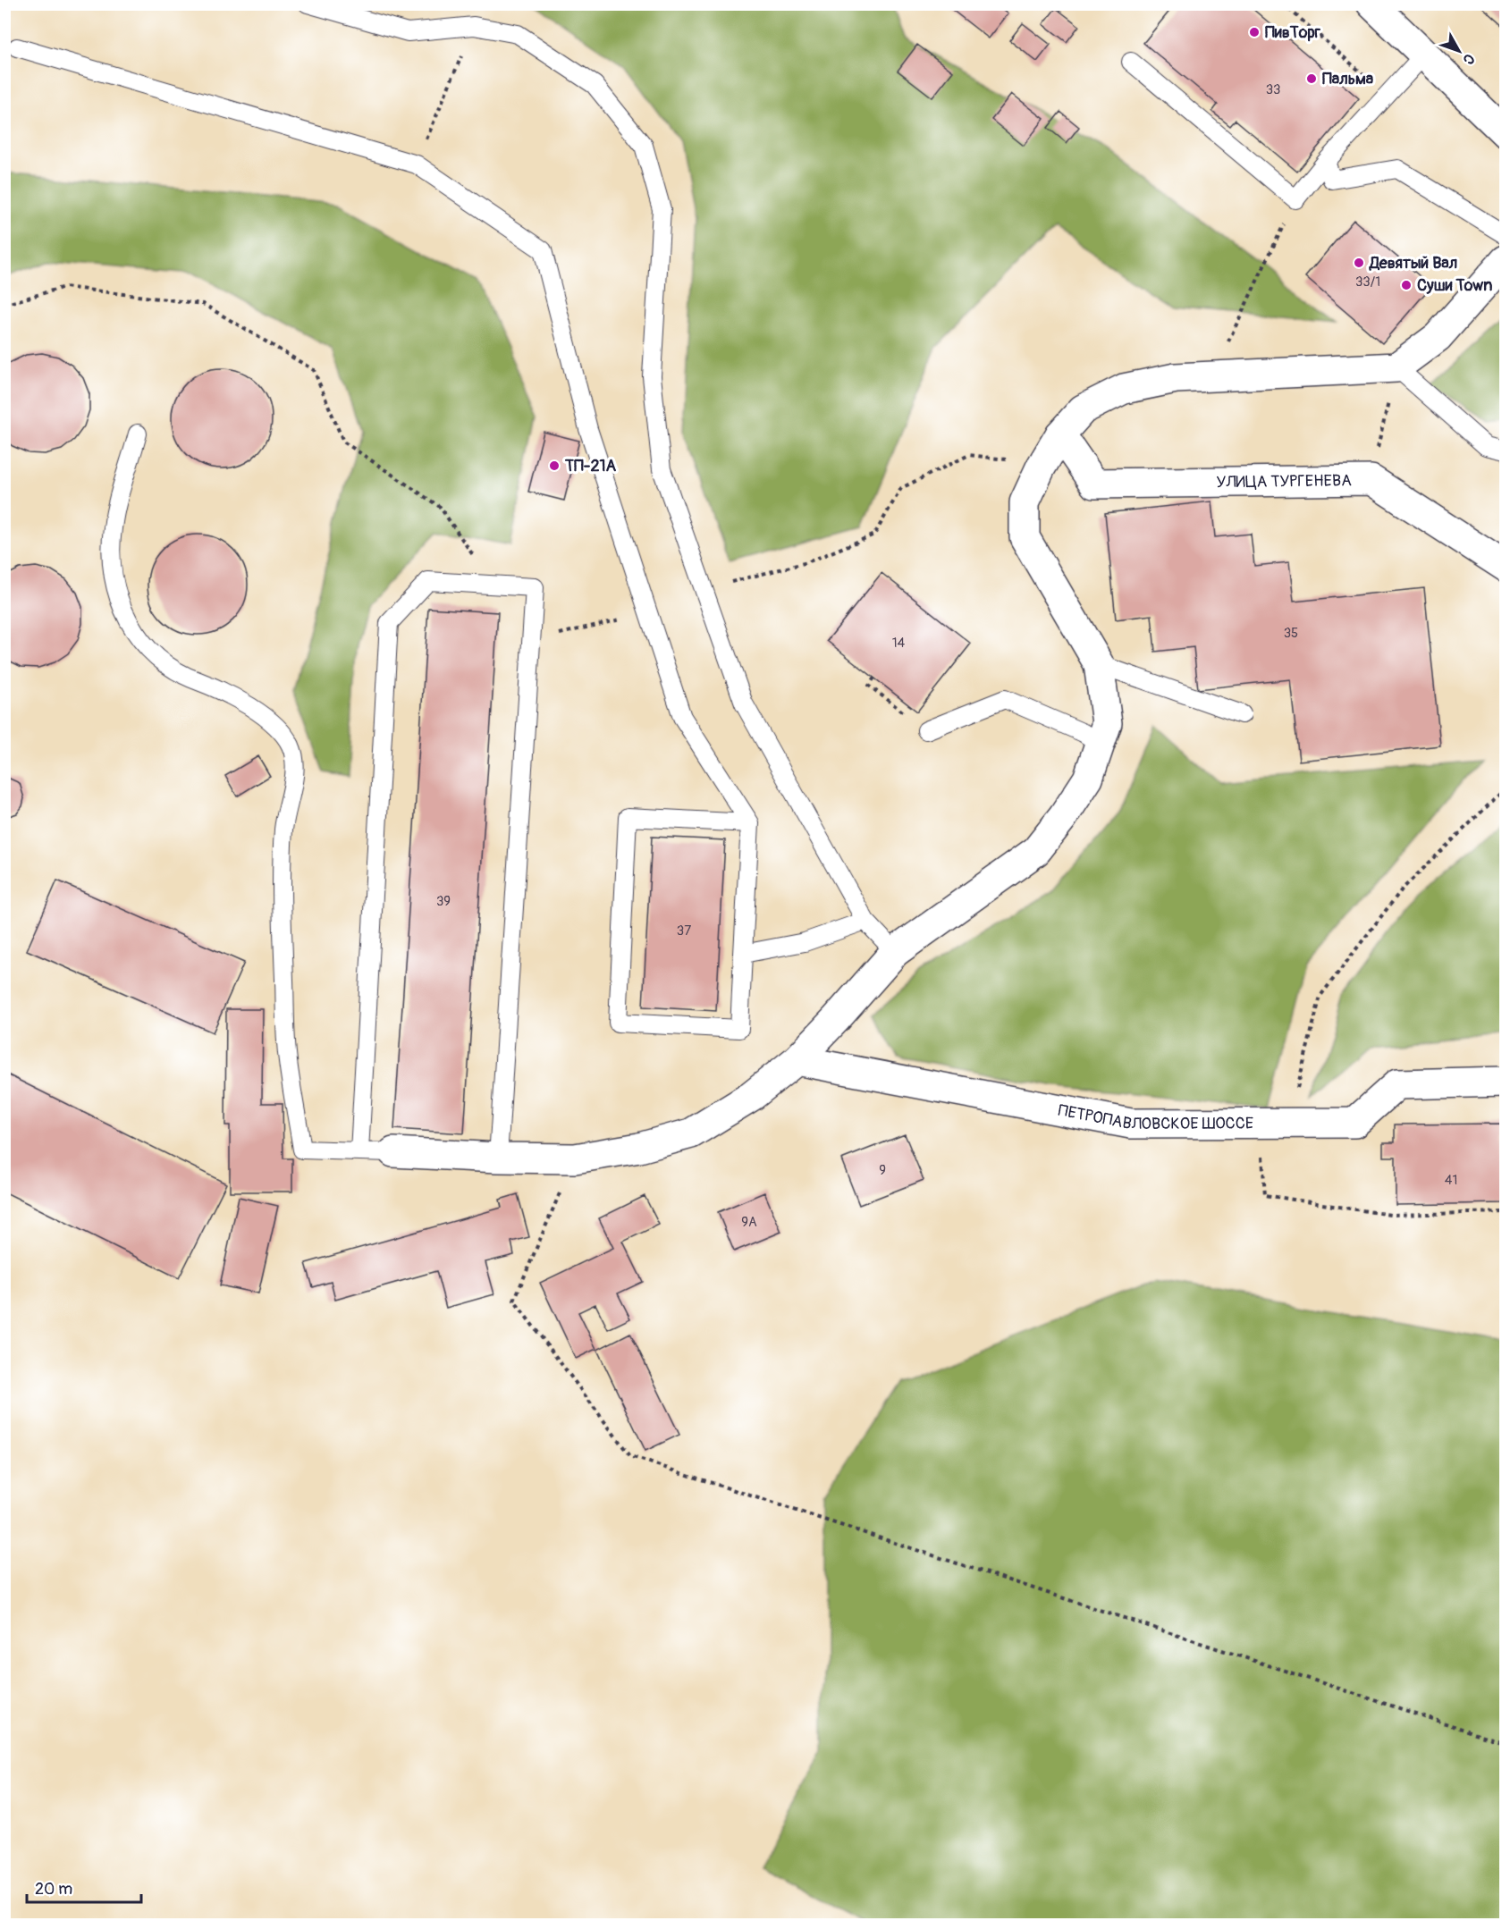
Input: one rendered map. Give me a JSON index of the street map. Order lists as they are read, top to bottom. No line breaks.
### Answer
{"streets":{"street":["УЛИЦА ТУРГЕНЕВА","ПЕТРОПАВЛОВСКОЕ ШОССЕ"]},"places":["ПивТорг","Пальма","Девятый Вал","Суши Town","ТП-21А"],"house_numbers":["33","33/1","35","14","39","37","9","41","9А"],"scale_bar":"20 m","north":"bottom right"}
